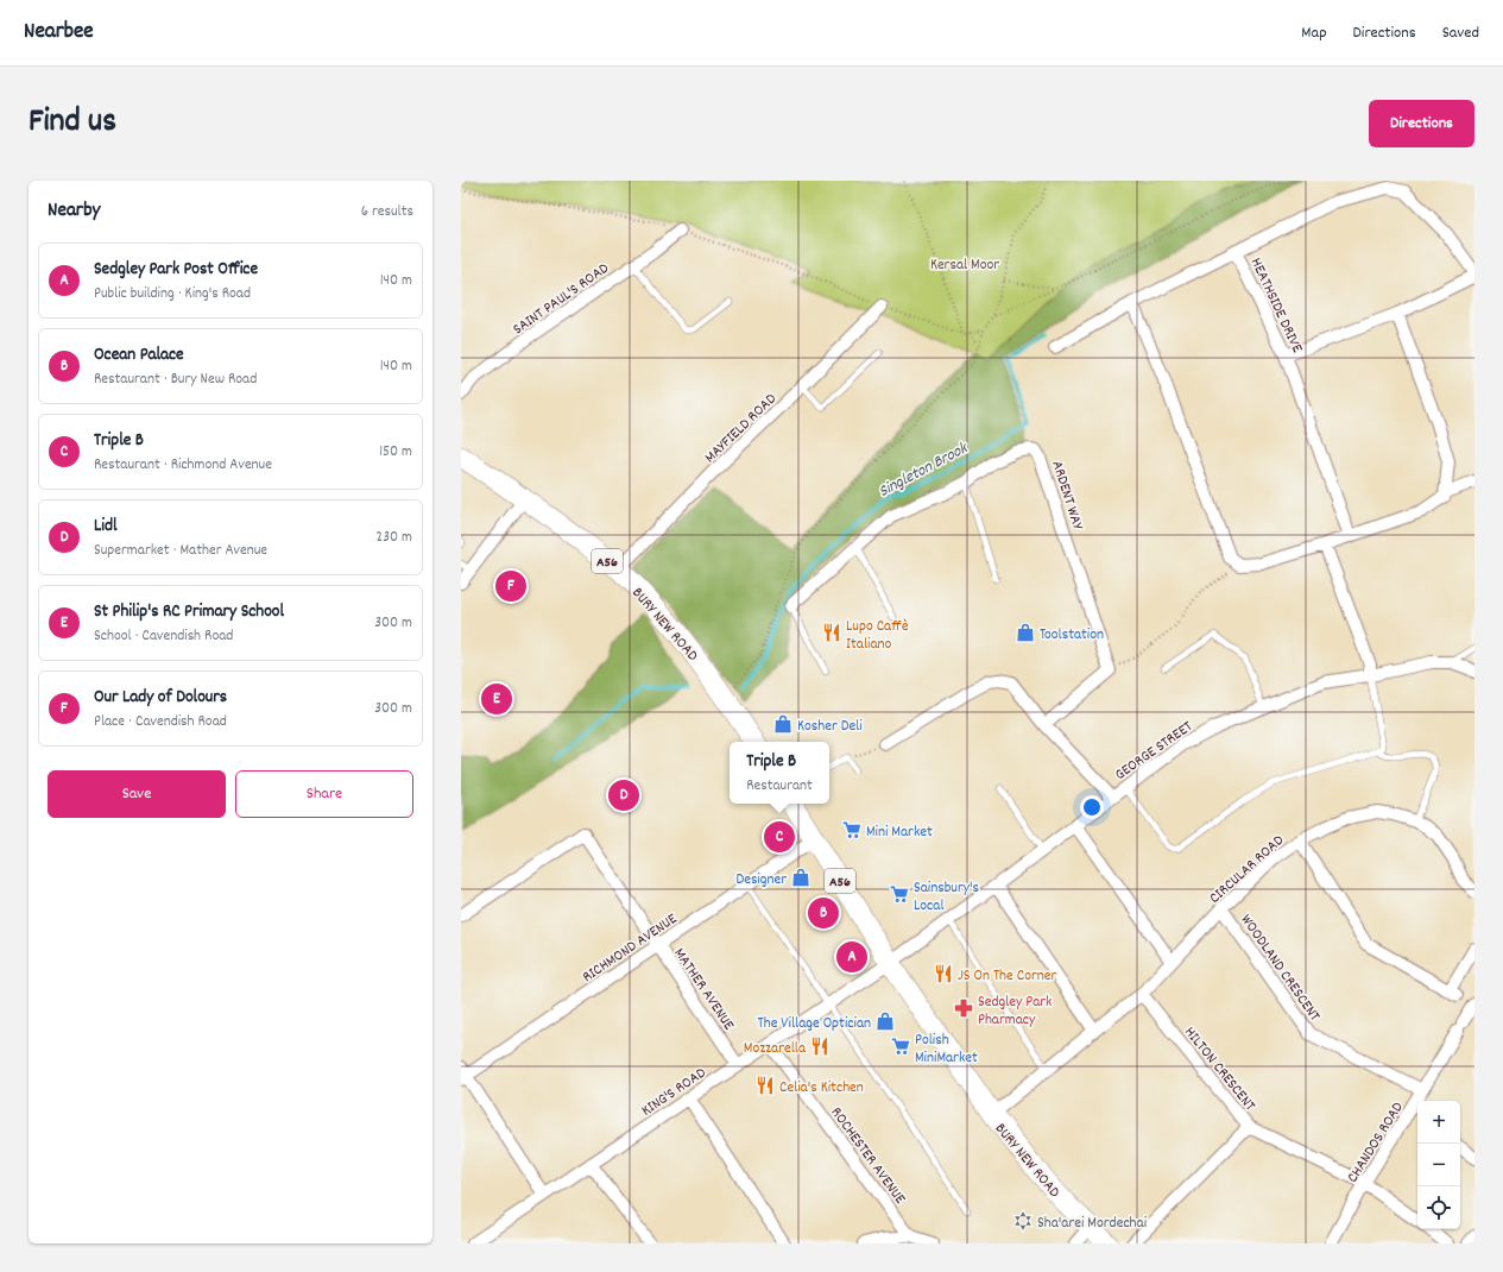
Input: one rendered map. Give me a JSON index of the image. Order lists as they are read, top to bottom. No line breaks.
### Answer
{"streets":{"highway":["A56","BURY NEW ROAD"],"street":["SAINT PAUL'S ROAD","HEATHSIDE DRIVE","MAYFIELD ROAD","ARDENT WAY","GEORGE STREET","CIRCULAR ROAD","RICHMOND AVENUE","WOODLAND CRESCENT","MATHER AVENUE","HILTON CRESCENT","KING'S ROAD","CHANDOS ROAD","ROCHESTER AVENUE"]},"crossings":[["MAYFIELD ROAD","BURY NEW ROAD"],["A56","BURY NEW ROAD"],["A56","GEORGE STREET"],["A56","RICHMOND AVENUE"],["A56","KING'S ROAD"],["BURY NEW ROAD","GEORGE STREET"],["BURY NEW ROAD","CIRCULAR ROAD"],["BURY NEW ROAD","KING'S ROAD"],["GEORGE STREET","KING'S ROAD"],["CIRCULAR ROAD","WOODLAND CRESCENT"],["CIRCULAR ROAD","HILTON CRESCENT"],["RICHMOND AVENUE","MATHER AVENUE"],["WOODLAND CRESCENT","CHANDOS ROAD"],["MATHER AVENUE","KING'S ROAD"],["HILTON CRESCENT","CHANDOS ROAD"],["KING'S ROAD","ROCHESTER AVENUE"]],"water":["Singleton Brook"],"parks":["Kersal Moor"],"places":{"restaurant":["Lupo Caffè Italiano","JS On The Corner","Mozzarella","Celia's Kitchen"],"shop":["Toolstation","Kosher Deli","Designer","The Village Optician"],"supermarket":["Mini Market","Sainsbury's Local","Polish MiniMarket"],"pharmacy":["Sedgley Park Pharmacy"],"synagogue":["Sha'arei Mordechai"]},"page":{"header":"Nearbee","nav":["Map","Directions","Saved"],"title":"Find us","buttons":["Directions",["Save","Share"]],"heading":["Nearby","6 results"],"list":[{"mark":"A","name":"Sedgley Park Post Office","note":"Public building · King's Road","value":"140 m"},{"mark":"B","name":"Ocean Palace","note":"Restaurant · Bury New Road","value":"140 m"},{"mark":"C","name":"Triple B","note":"Restaurant · Richmond Avenue","value":"150 m"},{"mark":"D","name":"Lidl","note":"Supermarket · Mather Avenue","value":"230 m"},{"mark":"E","name":"St Philip's RC Primary School","note":"School · Cavendish Road","value":"300 m"},{"mark":"F","name":"Our Lady of Dolours","note":"Place · Cavendish Road","value":"300 m"}],"pins":["F","E","D","C","B","A"],"popup":["Triple B","Restaurant"],"map_buttons":["+","−"]}}
